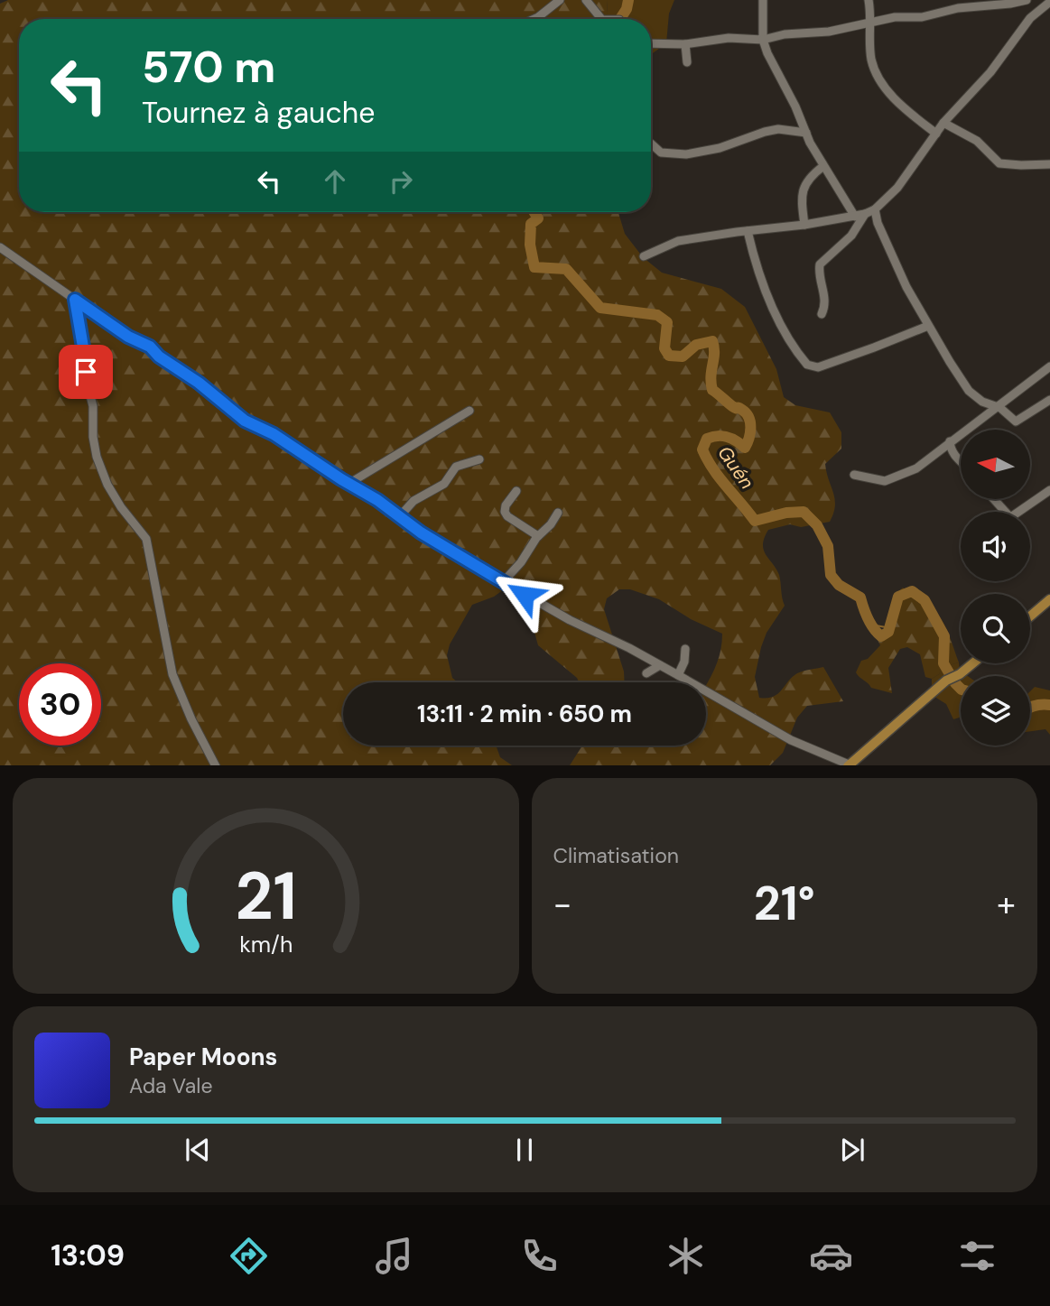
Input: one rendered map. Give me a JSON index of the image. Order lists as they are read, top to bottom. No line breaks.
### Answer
{"water":["Guén"],"north":"left","page":{"turn":["570 m","Tournez à gauche"],"limit":"30","trip":"13:11 · 2 min · 650 m","tile":"Climatisation","heat":["−","21°","+"],"song":["Paper Moons","Ada Vale"],"tabs":"13:09","gauge":["21","km/h"]}}
